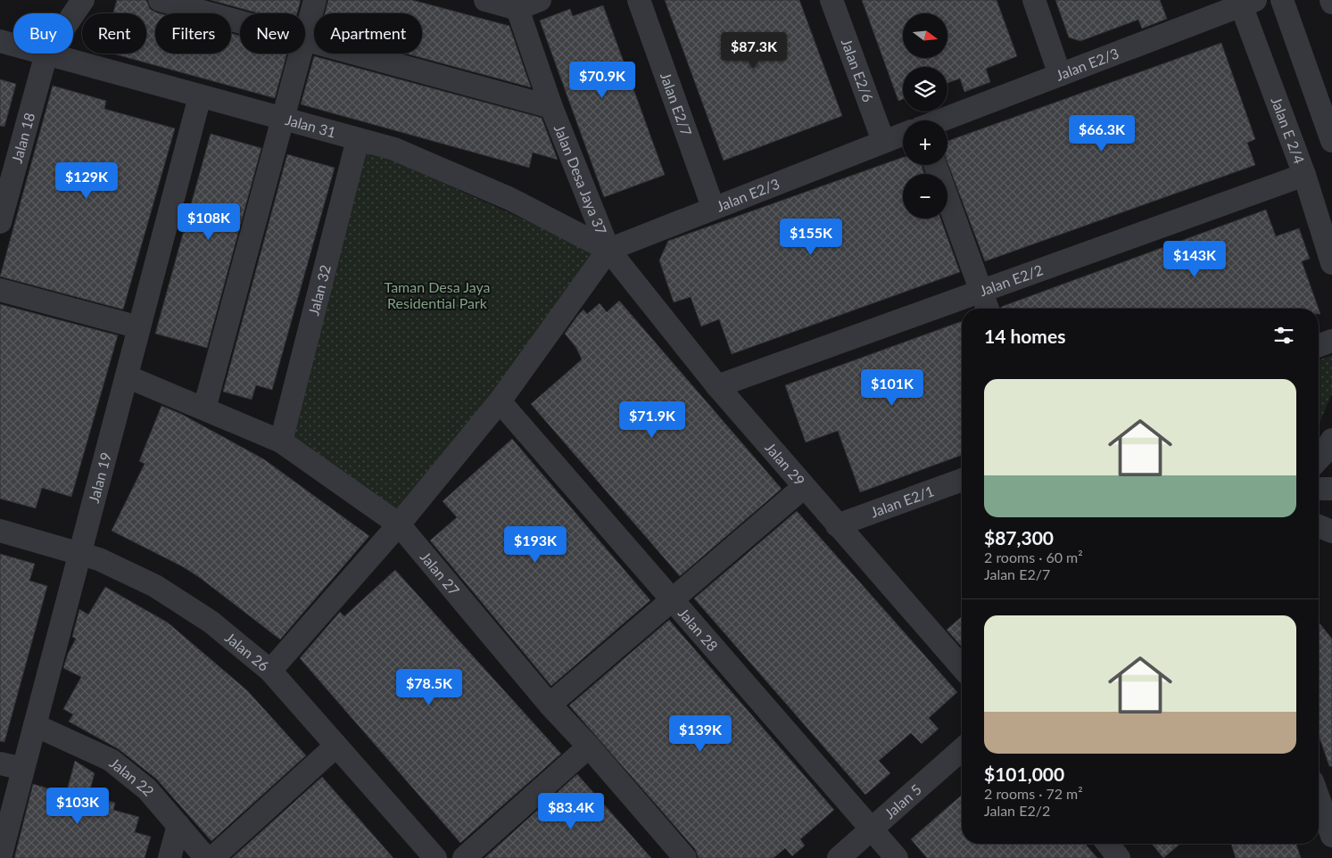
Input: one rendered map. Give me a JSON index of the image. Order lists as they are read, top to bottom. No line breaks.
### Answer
{"streets":{"street":["Jalan E2/3","Jalan E2/6","Jalan E2/7","Jalan 31","Jalan E 2/4","Jalan 18","Jalan Desa Jaya 37","Jalan E2/2","Jalan 32","Jalan 29","Jalan 19","Jalan E2/1","Jalan 27","Jalan 28","Jalan 26","Jalan 22","Jalan 5"]},"crossings":[["Jalan E2/3","Jalan E2/6"],["Jalan E2/3","Jalan E2/7"],["Jalan E2/3","Jalan 31"],["Jalan E2/3","Jalan E 2/4"],["Jalan E2/3","Jalan Desa Jaya 37"],["Jalan E2/3","Jalan 29"],["Jalan 31","Jalan 18"],["Jalan 31","Jalan Desa Jaya 37"],["Jalan 31","Jalan 32"],["Jalan 31","Jalan 29"],["Jalan 31","Jalan 19"],["Jalan E 2/4","Jalan E2/2"],["Jalan Desa Jaya 37","Jalan 29"],["Jalan E2/2","Jalan 29"],["Jalan 32","Jalan 27"],["Jalan 29","Jalan E2/1"],["Jalan 19","Jalan 27"],["Jalan 19","Jalan 26"],["Jalan 19","Jalan 22"],["Jalan 28","Jalan 5"]],"parks":["Taman Desa Jaya Residential Park"],"north":"right","page":{"map_buttons":["+","−"],"chip":["Buy","Rent","Filters","New","Apartment"],"price":["$87.3K","$70.9K","$66.3K","$129K","$108K","$155K","$143K","$101K","$71.9K","$193K","$78.5K","$139K","$103K","$83.4K"],"heading":"14 homes","list":[{"name":"$87,300","note":"2 rooms · 60 m² · Jalan E2/7"},{"name":"$101,000","note":"2 rooms · 72 m² · Jalan E2/2"}]}}
